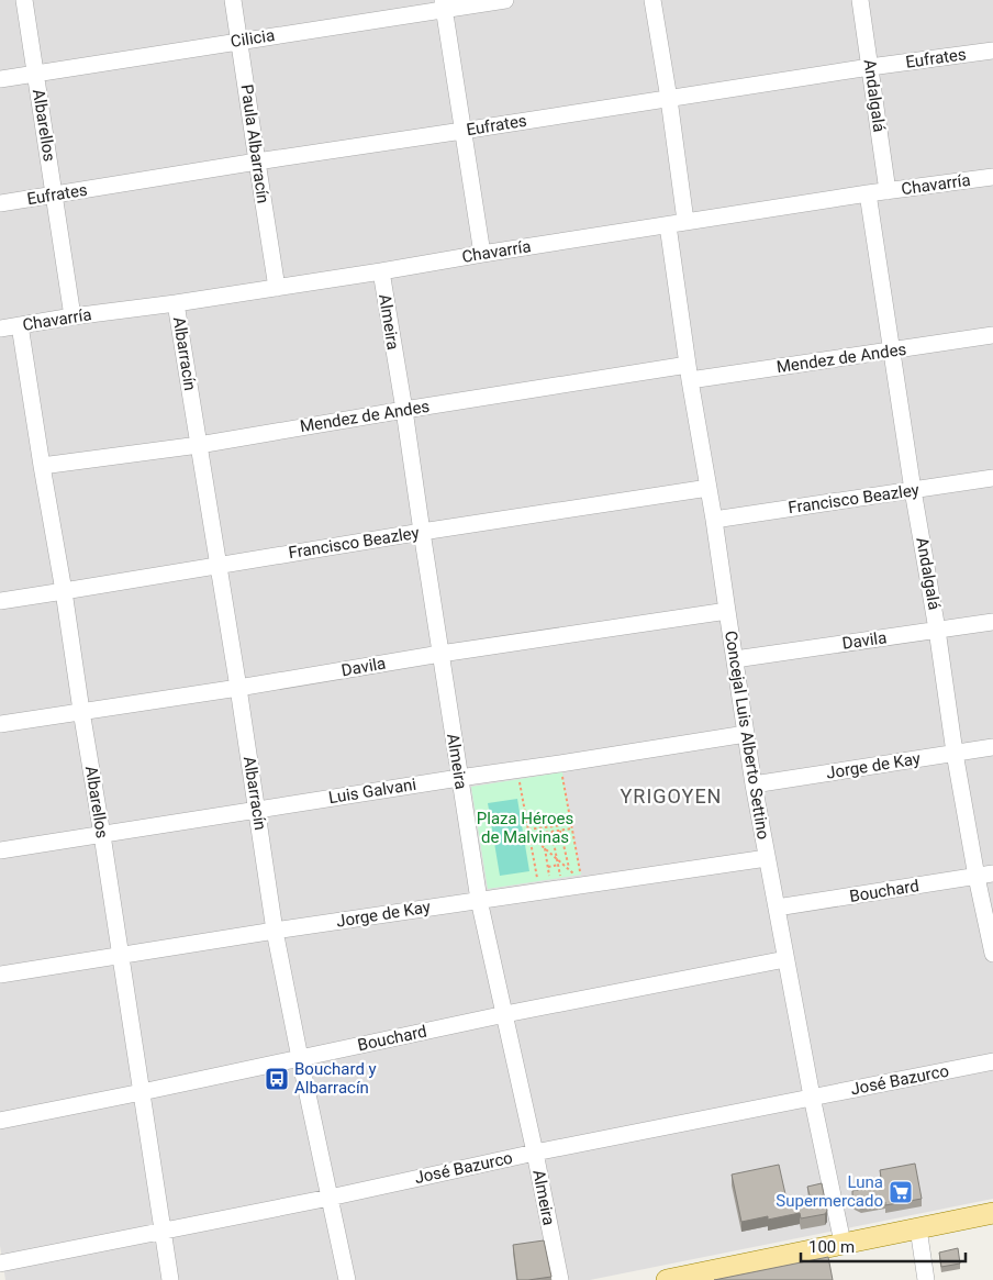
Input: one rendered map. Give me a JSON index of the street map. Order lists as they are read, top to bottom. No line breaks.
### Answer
{"streets":{"street":["Cilicia","Eufrates","Andalgalá","Albarellos","Paula Albarracín","Chavarría","Almeira","Albarracín","Mendez de Andes","Francisco Beazley","Davila","Concejal Luis Alberto Settino","Jorge de Kay","Luis Galvani","Bouchard","José Bazurco"]},"crossings":[["Cilicia","Albarellos"],["Cilicia","Paula Albarracín"],["Eufrates","Andalgalá"],["Eufrates","Albarellos"],["Eufrates","Paula Albarracín"],["Andalgalá","Chavarría"],["Andalgalá","Mendez de Andes"],["Andalgalá","Francisco Beazley"],["Andalgalá","Davila"],["Andalgalá","Jorge de Kay"],["Andalgalá","Bouchard"],["Albarellos","Chavarría"],["Albarellos","Mendez de Andes"],["Albarellos","Francisco Beazley"],["Albarellos","Davila"],["Albarellos","Jorge de Kay"],["Albarellos","Luis Galvani"],["Albarellos","Bouchard"],["Albarellos","José Bazurco"],["Paula Albarracín","Chavarría"],["Chavarría","Almeira"],["Chavarría","Albarracín"],["Chavarría","Concejal Luis Alberto Settino"],["Almeira","Mendez de Andes"],["Almeira","Francisco Beazley"],["Almeira","Davila"],["Almeira","Jorge de Kay"],["Almeira","Luis Galvani"],["Almeira","Bouchard"],["Almeira","José Bazurco"],["Albarracín","Mendez de Andes"],["Albarracín","Francisco Beazley"],["Albarracín","Davila"],["Albarracín","Jorge de Kay"],["Albarracín","Luis Galvani"],["Albarracín","Bouchard"],["Albarracín","José Bazurco"],["Mendez de Andes","Concejal Luis Alberto Settino"],["Francisco Beazley","Concejal Luis Alberto Settino"],["Davila","Concejal Luis Alberto Settino"],["Concejal Luis Alberto Settino","Jorge de Kay"],["Concejal Luis Alberto Settino","Luis Galvani"],["Concejal Luis Alberto Settino","Bouchard"],["Concejal Luis Alberto Settino","José Bazurco"]],"districts":["YRIGOYEN"],"parks":["Plaza Héroes de Malvinas"],"places":{"bus stop":["Bouchard y Albarracín"],"supermarket":["Luna Supermercado"]},"scale_bar":"100 m"}
